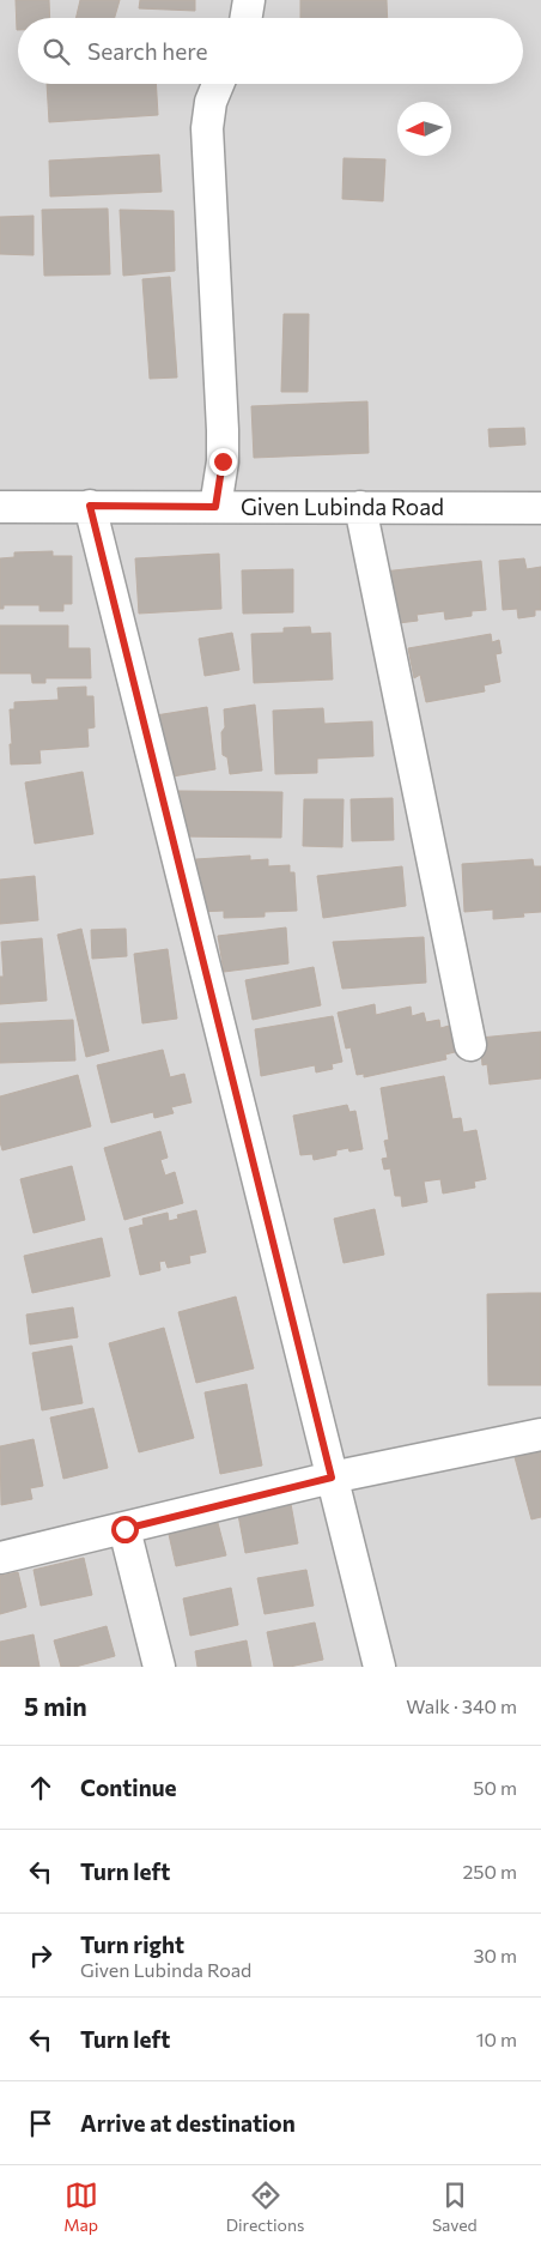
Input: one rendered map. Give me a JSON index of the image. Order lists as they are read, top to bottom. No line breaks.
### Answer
{"streets":{"street":["Given Lubinda Road"]},"north":"left","page":{"search":"Search here","heading":["5 min","Walk · 340 m"],"list":[["Continue","50 m"],["Turn left","250 m"],["Turn right","Given Lubinda Road","30 m"],["Turn left","10 m"],"Arrive at destination"],"nav":["Map","Directions","Saved"]}}
